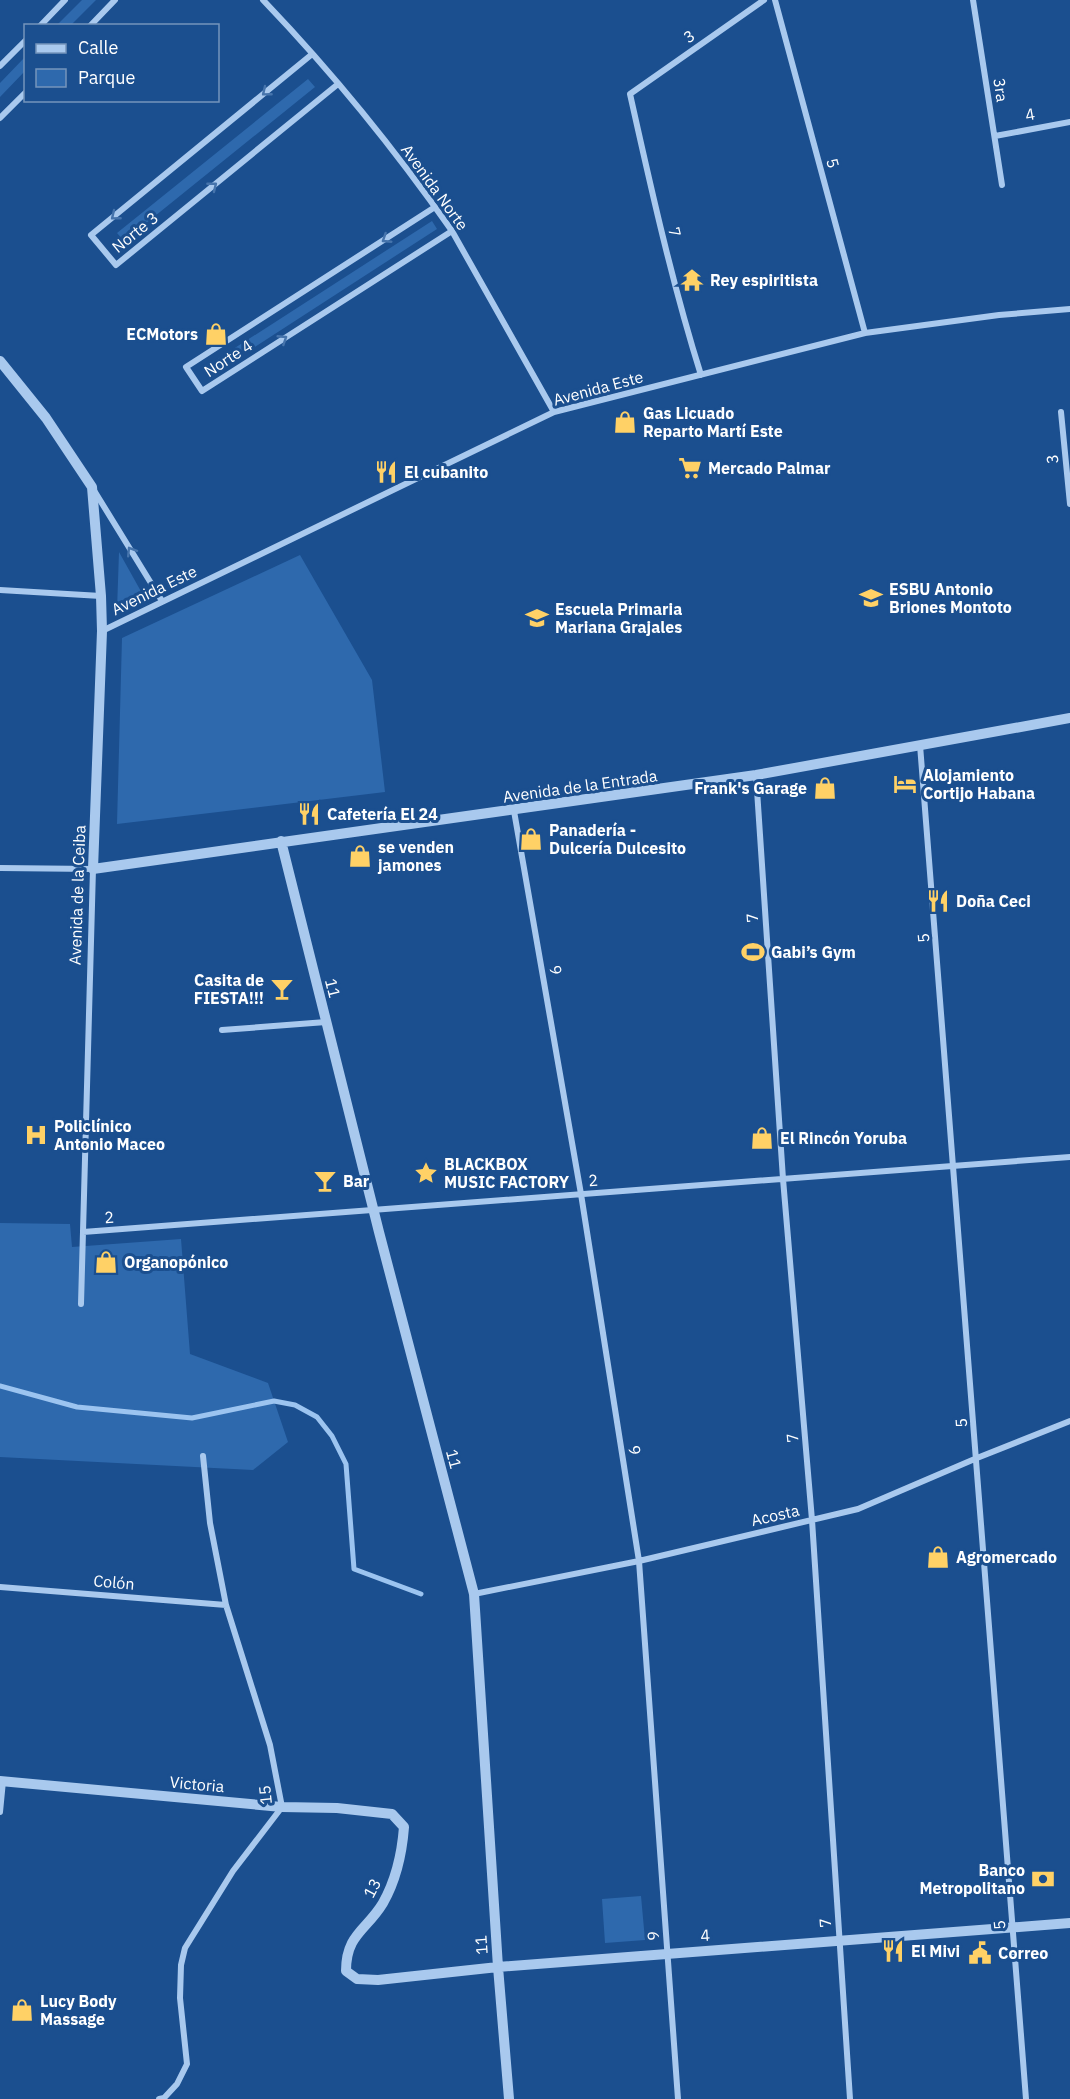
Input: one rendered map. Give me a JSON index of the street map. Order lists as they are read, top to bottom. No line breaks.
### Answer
{"streets":{"street":["3","3ra","4","5","Avenida Norte","Norte 3","7","Norte 4","Avenida Este","Avenida de la Entrada","Avenida de la Ceiba","9","11","2","Acosta","Colón","Victoria","15","13"]},"crossings":[["3","7"],["3ra","4"],["4","5"],["4","7"],["4","9"],["4","11"],["4","13"],["5","Avenida Este"],["5","Avenida de la Entrada"],["5","2"],["5","Acosta"],["Avenida Norte","Norte 3"],["Avenida Norte","Norte 4"],["Avenida Norte","Avenida Este"],["7","Avenida Este"],["7","Avenida de la Entrada"],["7","2"],["7","Acosta"],["Avenida Este","Avenida de la Ceiba"],["Avenida de la Entrada","Avenida de la Ceiba"],["Avenida de la Entrada","9"],["Avenida de la Entrada","11"],["Avenida de la Ceiba","2"],["9","2"],["9","Acosta"],["11","2"],["11","Acosta"],["Colón","15"],["Victoria","15"],["Victoria","13"]],"places":{"temple":["Rey espiritista"],"shop":["ECMotors","Gas Licuado Reparto Martí Este","Frank's Garage","Panadería - Dulcería Dulcesito","se venden jamones","El Rincón Yoruba","Organopónico","Agromercado","Lucy Body Massage"],"supermarket":["Mercado Palmar"],"restaurant":["El cubanito","Cafetería El 24","Doña Ceci","El Mivi"],"school or university":["ESBU Antonio Briones Montoto","Escuela Primaria Mariana Grajales"],"hotel":["Alojamiento Cortijo Habana"],"sports":["Gabi’s Gym"],"bar":["Casita de FIESTA!!!","Bar"],"hospital":["Policlínico Antonio Maceo"],"place":["BLACKBOX MUSIC FACTORY"],"bank":["Banco Metropolitano"],"public building":["Correo"]},"legend":["Calle","Parque"]}
